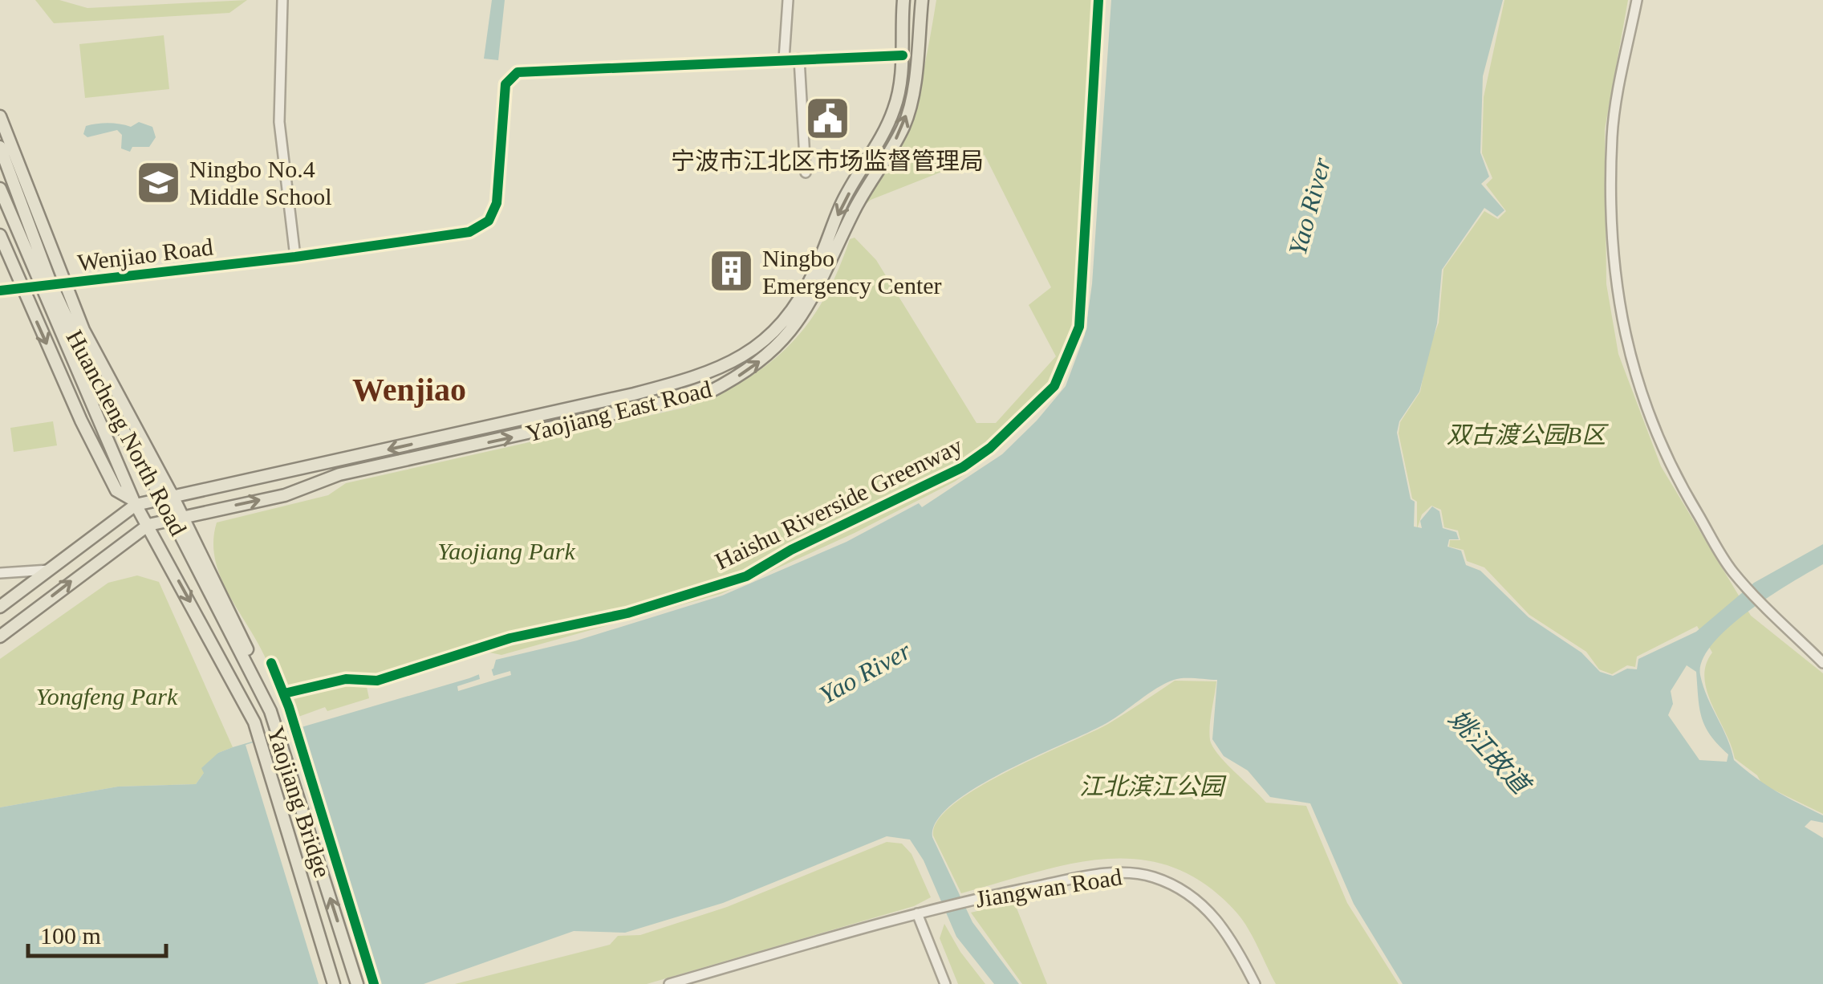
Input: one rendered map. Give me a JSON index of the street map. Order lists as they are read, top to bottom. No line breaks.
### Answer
{"streets":{"main road":["Yaojiang East Road","Huancheng North Road","Yaojiang Bridge"],"street":["Wenjiao Road","Jiangwan Road"],"cycle path":["Haishu Riverside Greenway"]},"crossings":[["Wenjiao Road","Yaojiang East Road"],["Wenjiao Road","Huancheng North Road"],["Yaojiang East Road","Huancheng North Road"],["Huancheng North Road","Yaojiang Bridge"]],"districts":["Wenjiao"],"water":["Yao River","姚江故道"],"parks":["双古渡公园B区","Yaojiang Park","Yongfeng Park","江北滨江公园"],"places":{"public building":["宁波市江北区市场监督管理局"],"school or university":["Ningbo No.4 Middle School"],"building":["Ningbo Emergency Center"]},"scale_bar":"100 m"}
